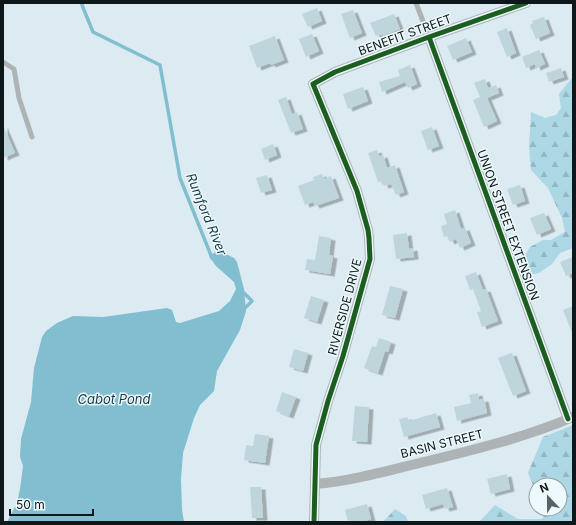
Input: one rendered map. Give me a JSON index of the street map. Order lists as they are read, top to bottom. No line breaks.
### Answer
{"streets":{"street":["BENEFIT STREET","UNION STREET EXTENSION","RIVERSIDE DRIVE","BASIN STREET"]},"crossings":[["BENEFIT STREET","UNION STREET EXTENSION"],["BENEFIT STREET","RIVERSIDE DRIVE"],["UNION STREET EXTENSION","BASIN STREET"],["RIVERSIDE DRIVE","BASIN STREET"]],"water":["Rumford River","Cabot Pond"],"scale_bar":"50 m","north":"top"}
